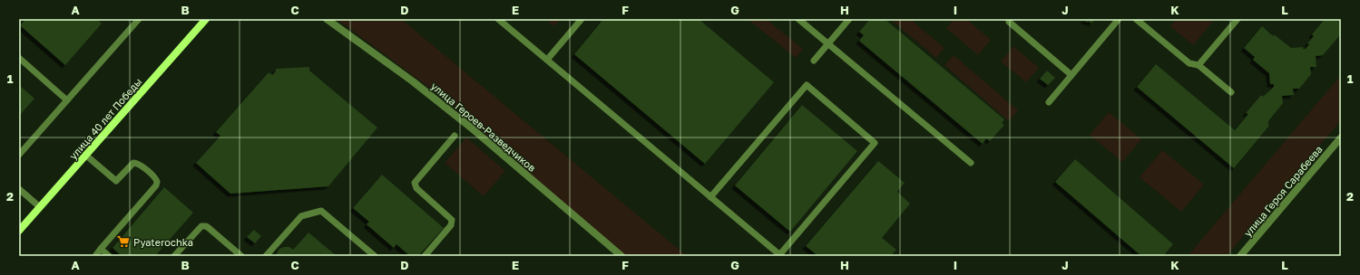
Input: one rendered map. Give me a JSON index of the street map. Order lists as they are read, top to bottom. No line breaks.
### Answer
{"streets":{"street":["улица 40 лет Победы","улица Героев-Разведчиков","улица Героя Сарабеева"]},"places":{"supermarket":["Pyaterochka"]},"grid":{"columns":["A","B","C","D","E","F","G","H","I","J","K","L"],"rows":["1","2"]}}
